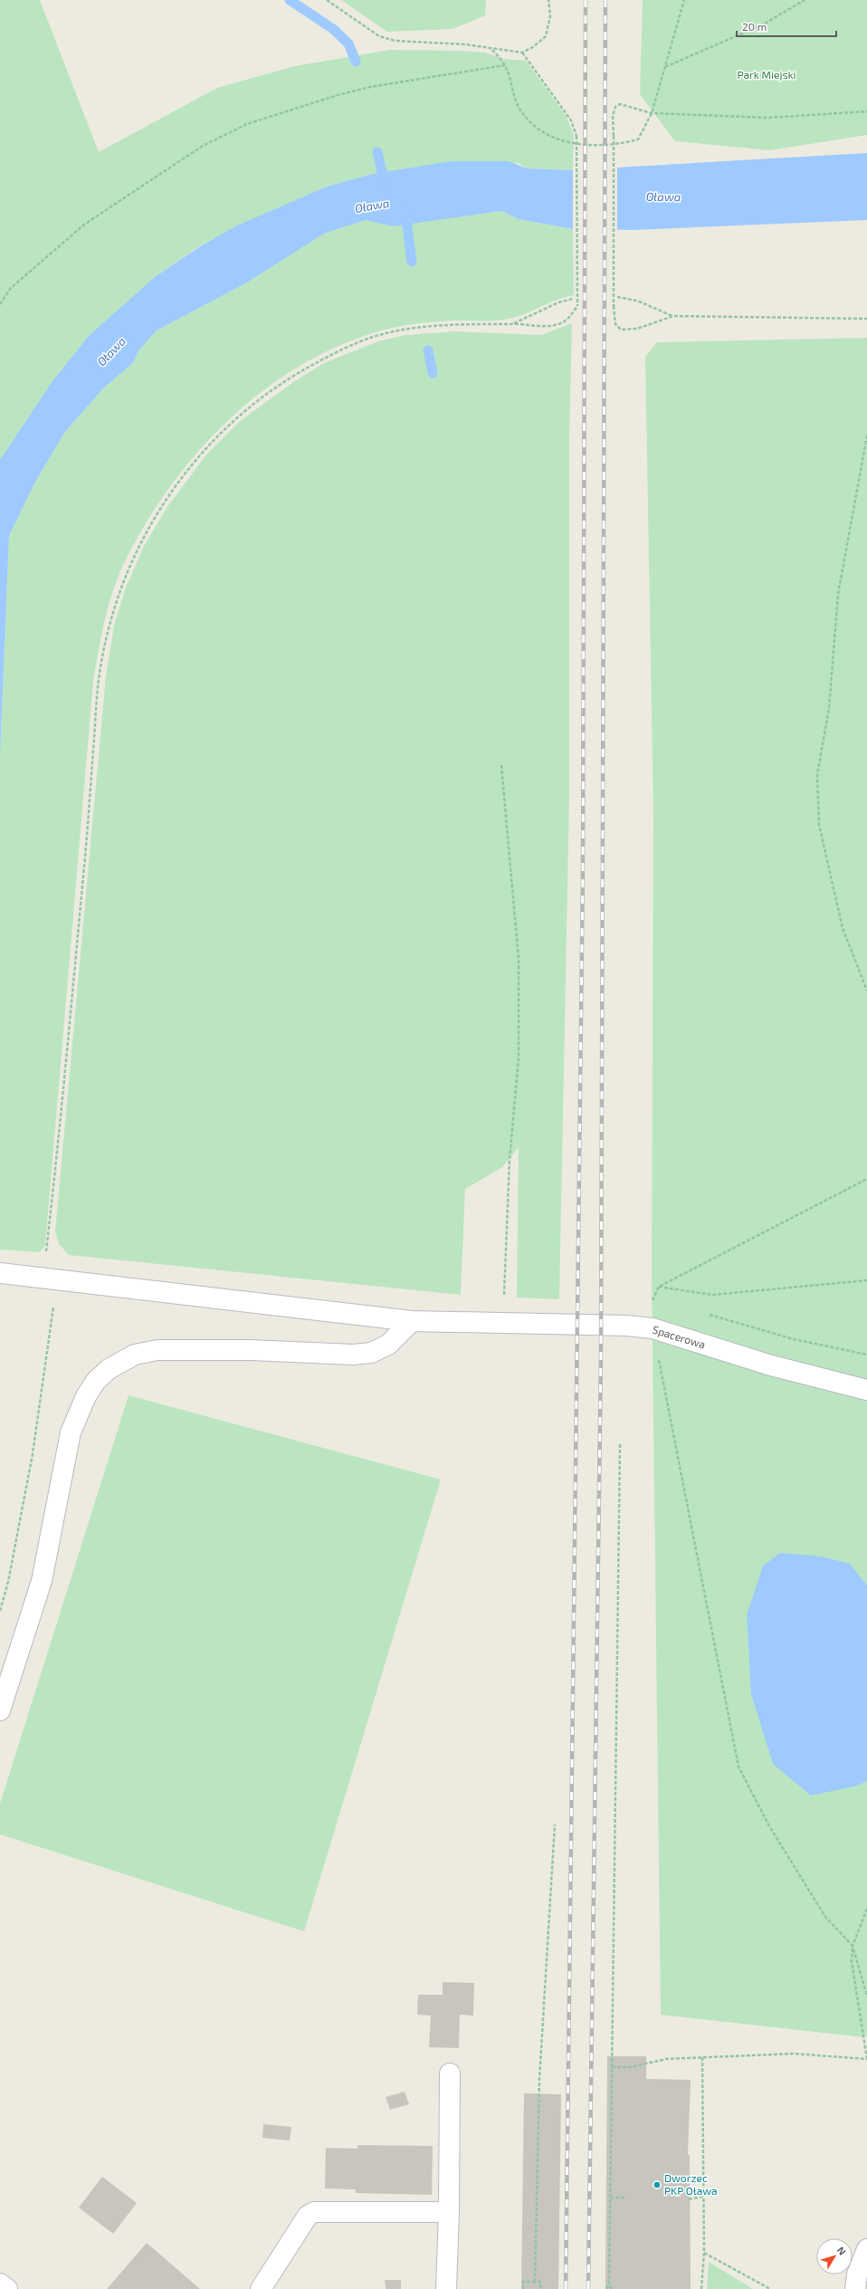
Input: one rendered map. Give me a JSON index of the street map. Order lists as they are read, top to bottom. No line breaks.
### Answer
{"streets":{"street":["Spacerowa"]},"water":["Oława"],"parks":["Park Miejski"],"places":["Dworzec PKP Oława"],"scale_bar":"20 m","north":"top right"}
